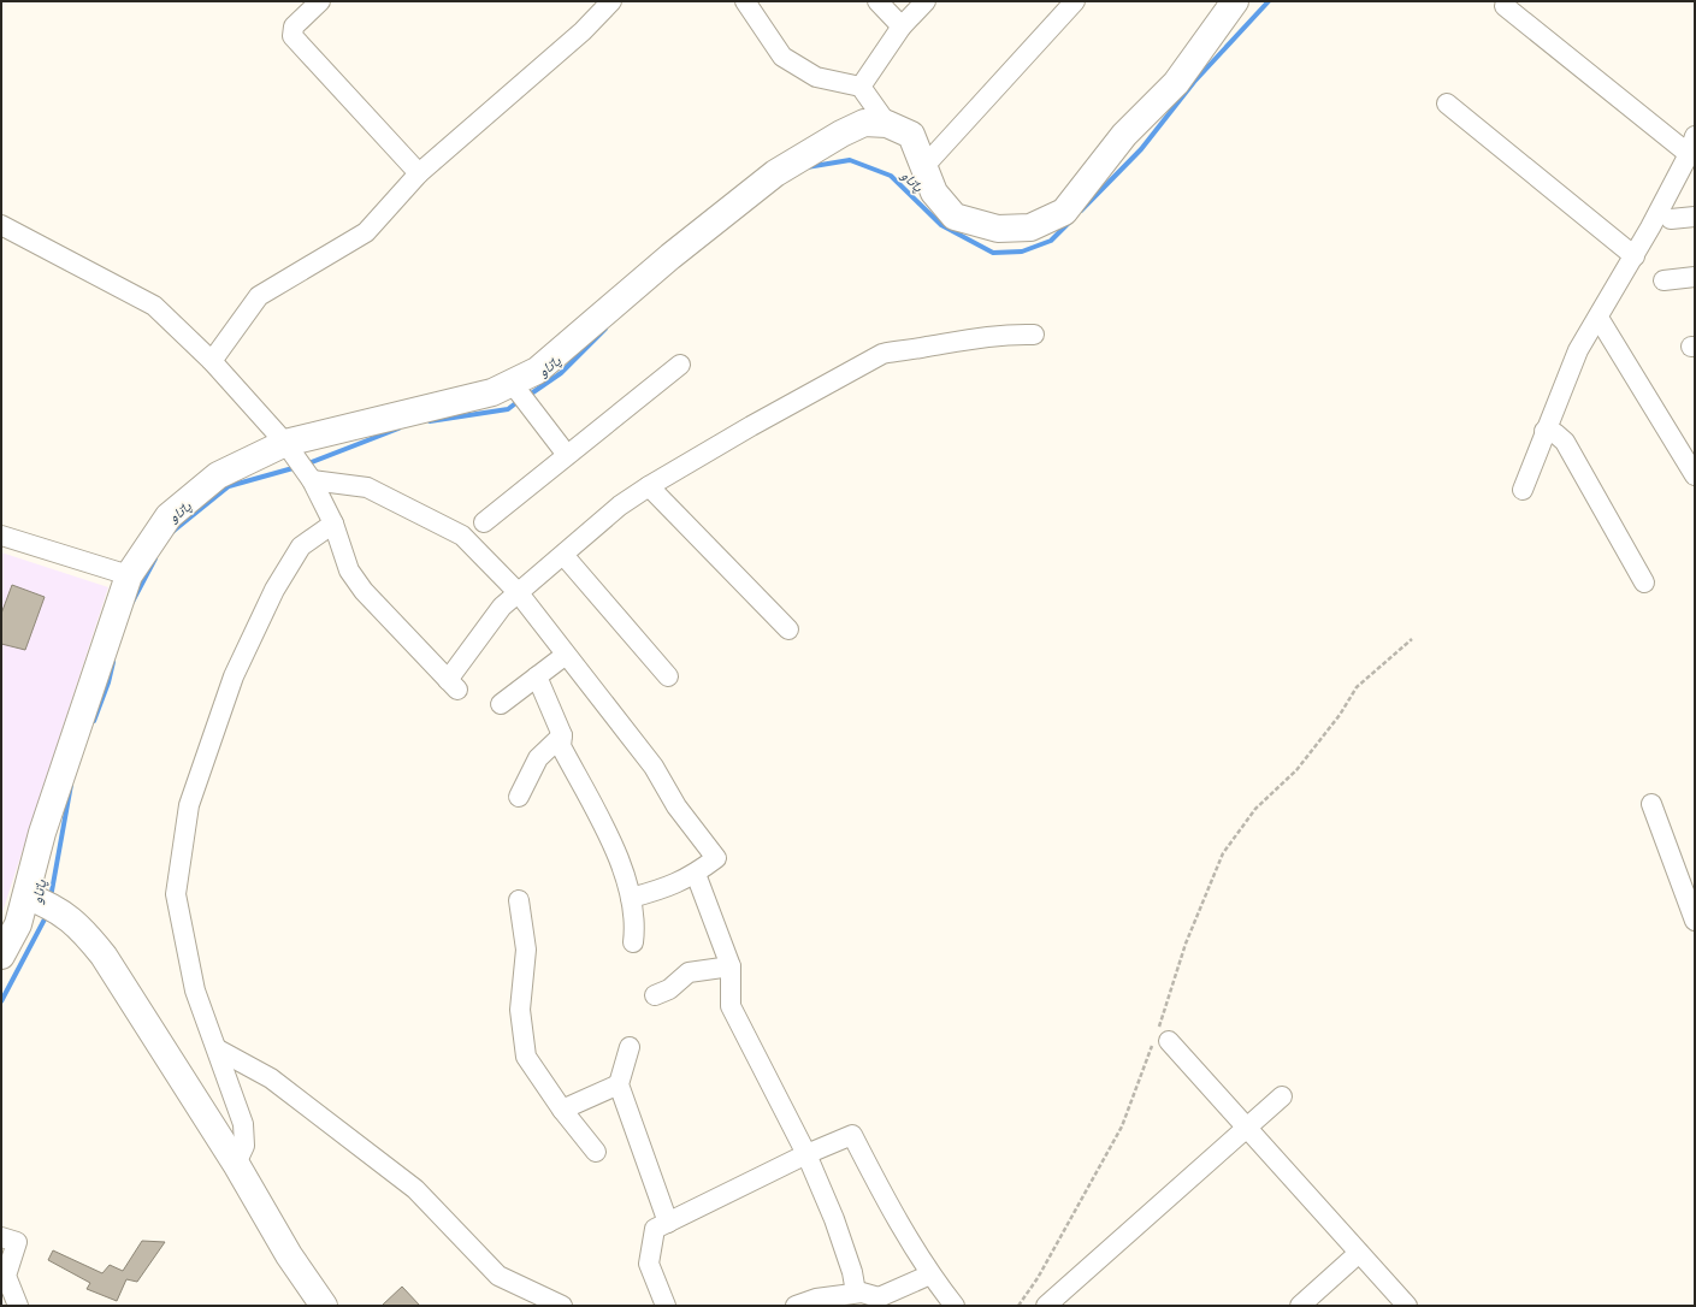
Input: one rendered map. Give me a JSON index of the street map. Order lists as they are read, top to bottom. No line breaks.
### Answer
{"water":["پاتاو"]}
